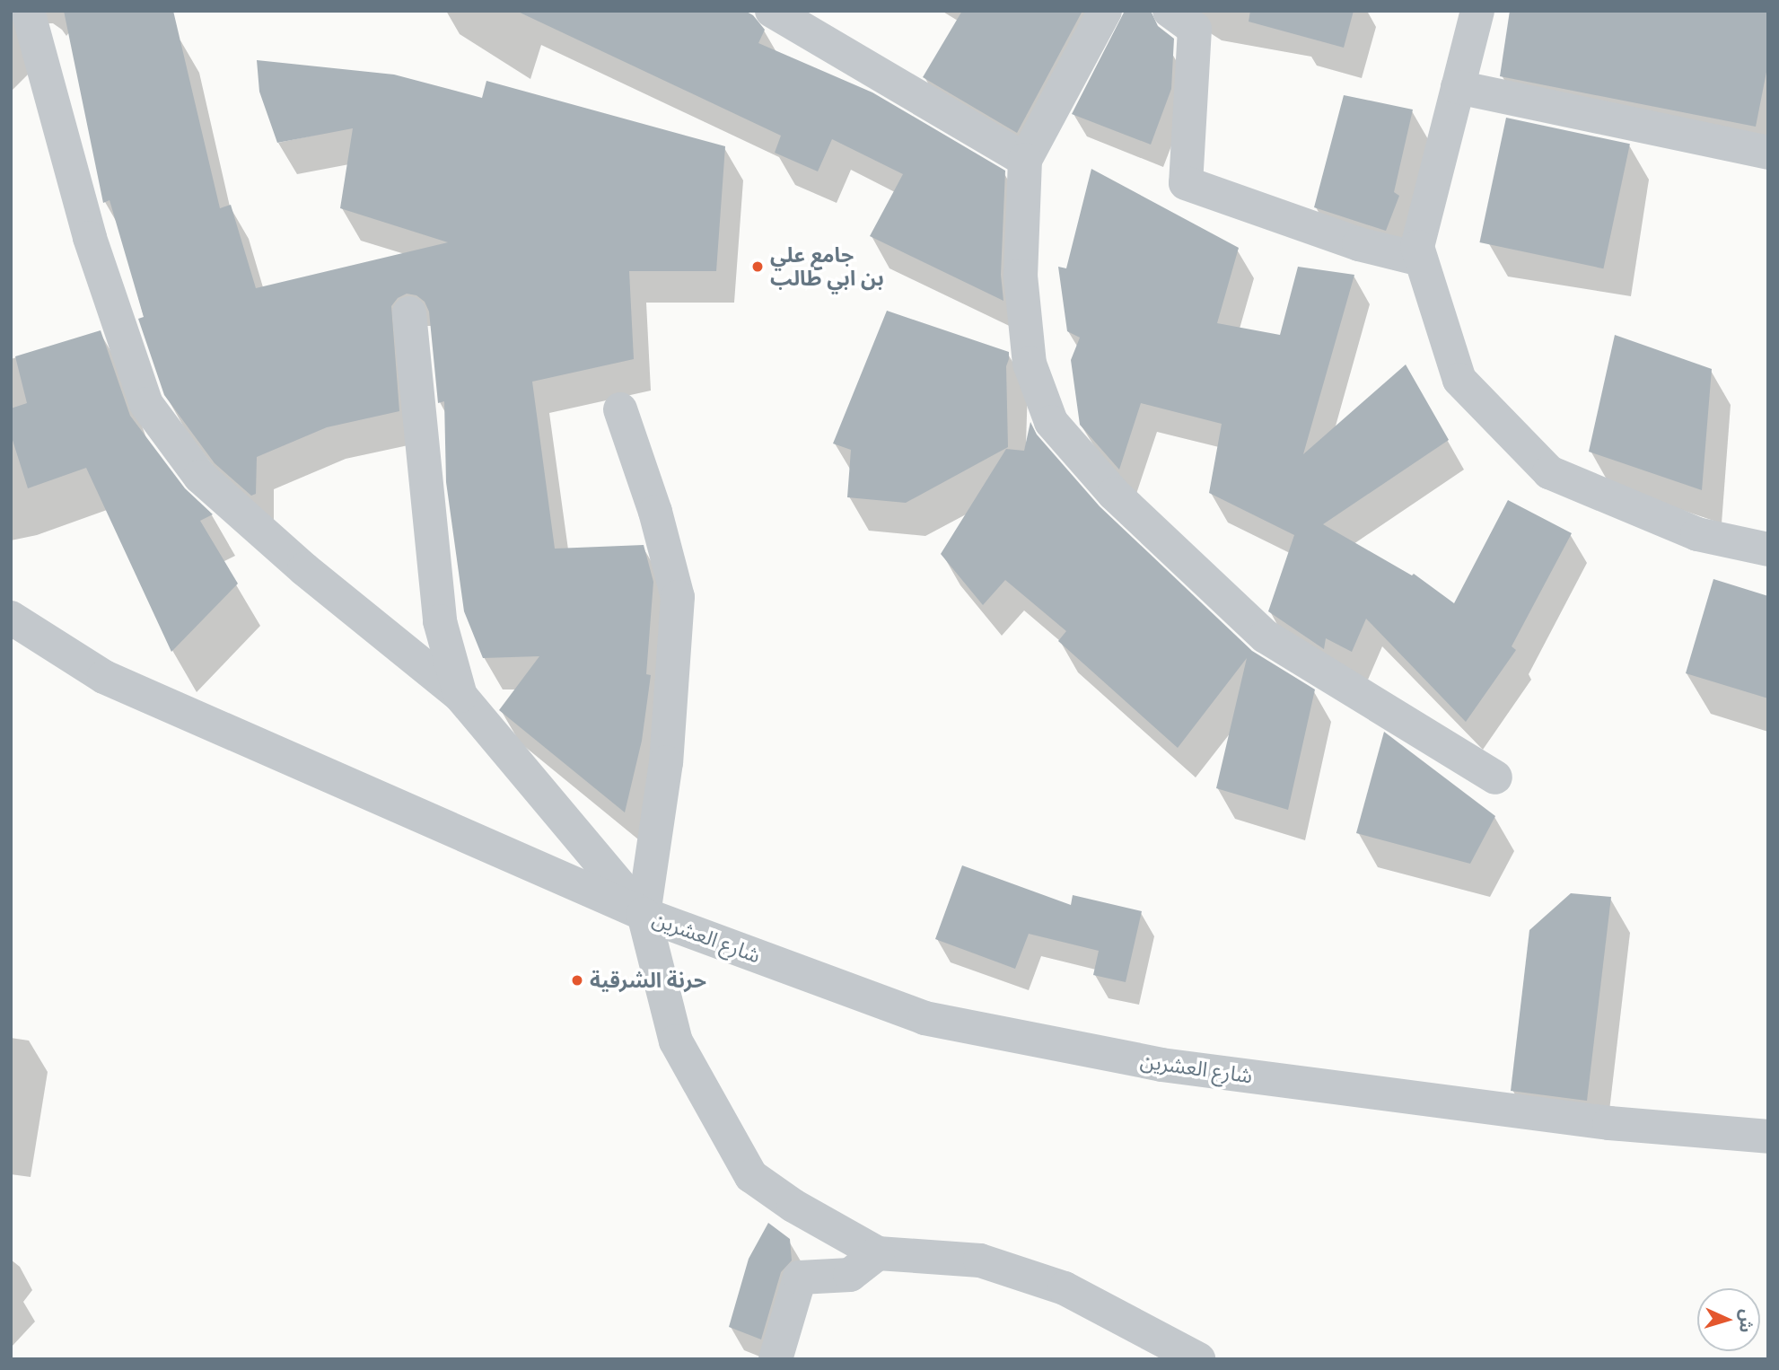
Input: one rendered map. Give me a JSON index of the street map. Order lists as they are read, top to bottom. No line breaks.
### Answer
{"streets":{"street":["شارع العشرين"]},"places":["جامع علي بن ابي طالب","حرنة الشرقية"],"north":"right"}
